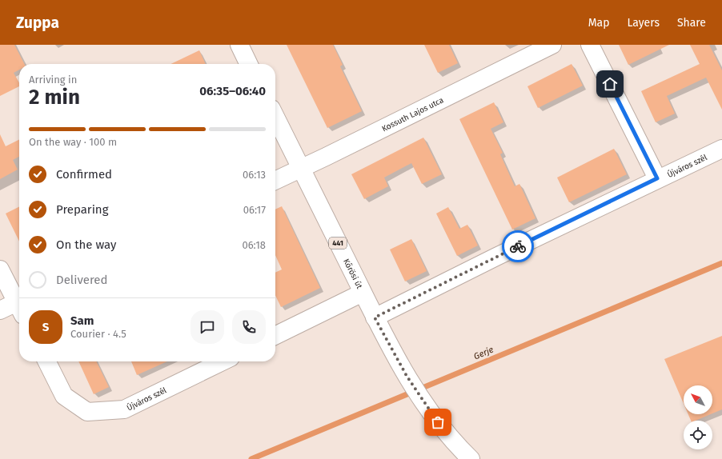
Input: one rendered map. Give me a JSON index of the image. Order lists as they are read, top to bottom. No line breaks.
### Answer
{"streets":{"street":["Kossuth Lajos utca","Újváros szél","441","Kőrösi út"]},"crossings":[["Kossuth Lajos utca","Kőrösi út"],["Újváros szél","Kőrösi út"]],"water":["Gerje"],"north":"top left","page":{"header":"Zuppa","nav":["Map","Layers","Share"],"heading":["2 min","Arriving in","06:35–06:40"],"panel":["Sam","Courier · 4.5"],"bar":"On the way · 100 m","list":[["Confirmed","06:13"],["Preparing","06:17"],["On the way","06:18"],"Delivered"],"round":"S"}}
